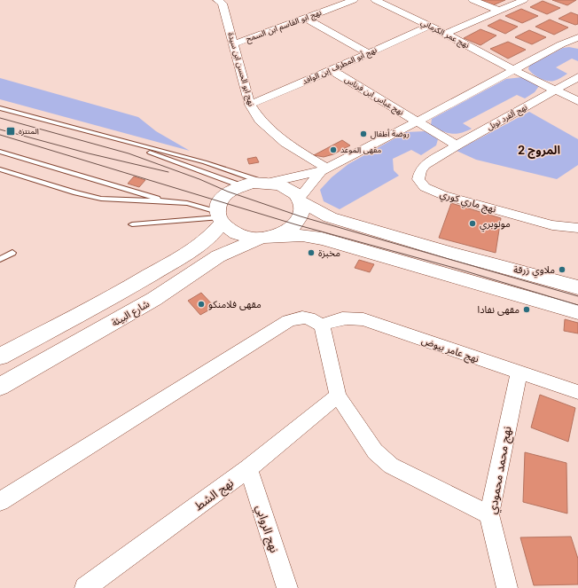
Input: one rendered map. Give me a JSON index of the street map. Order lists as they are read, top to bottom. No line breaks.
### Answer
{"streets":{"street":["نهج ابو القاسم ابن السمح","نهج عمر الكرماني","نهج أبو المطرف إبن الوافد","نهج ابو الحسن ابن سيدة","نهج عباس ابن فرناس","نهج ألفرد نوبل","نهج ماري كوري","شارع البيئة","نهج عامر بيوض","نهج محمد محمودي","نهج الشط","نهج الروابي"]},"crossings":[["نهج ابو القاسم ابن السمح","نهج ابو الحسن ابن سيدة"],["نهج عمر الكرماني","نهج أبو المطرف إبن الوافد"],["نهج أبو المطرف إبن الوافد","نهج ابو الحسن ابن سيدة"],["نهج أبو المطرف إبن الوافد","نهج عباس ابن فرناس"],["نهج ألفرد نوبل","نهج ماري كوري"],["نهج عامر بيوض","نهج محمد محمودي"],["نهج الشط","نهج الروابي"]],"districts":["المروج 2"],"places":{"transit":["المنتزه"],"other":["روضة أطفال","مقهى الموعد","مونوبري","مخبزة","ملاوي زرقة","مقهى فلامنكو","مقهى نفادا"]}}
